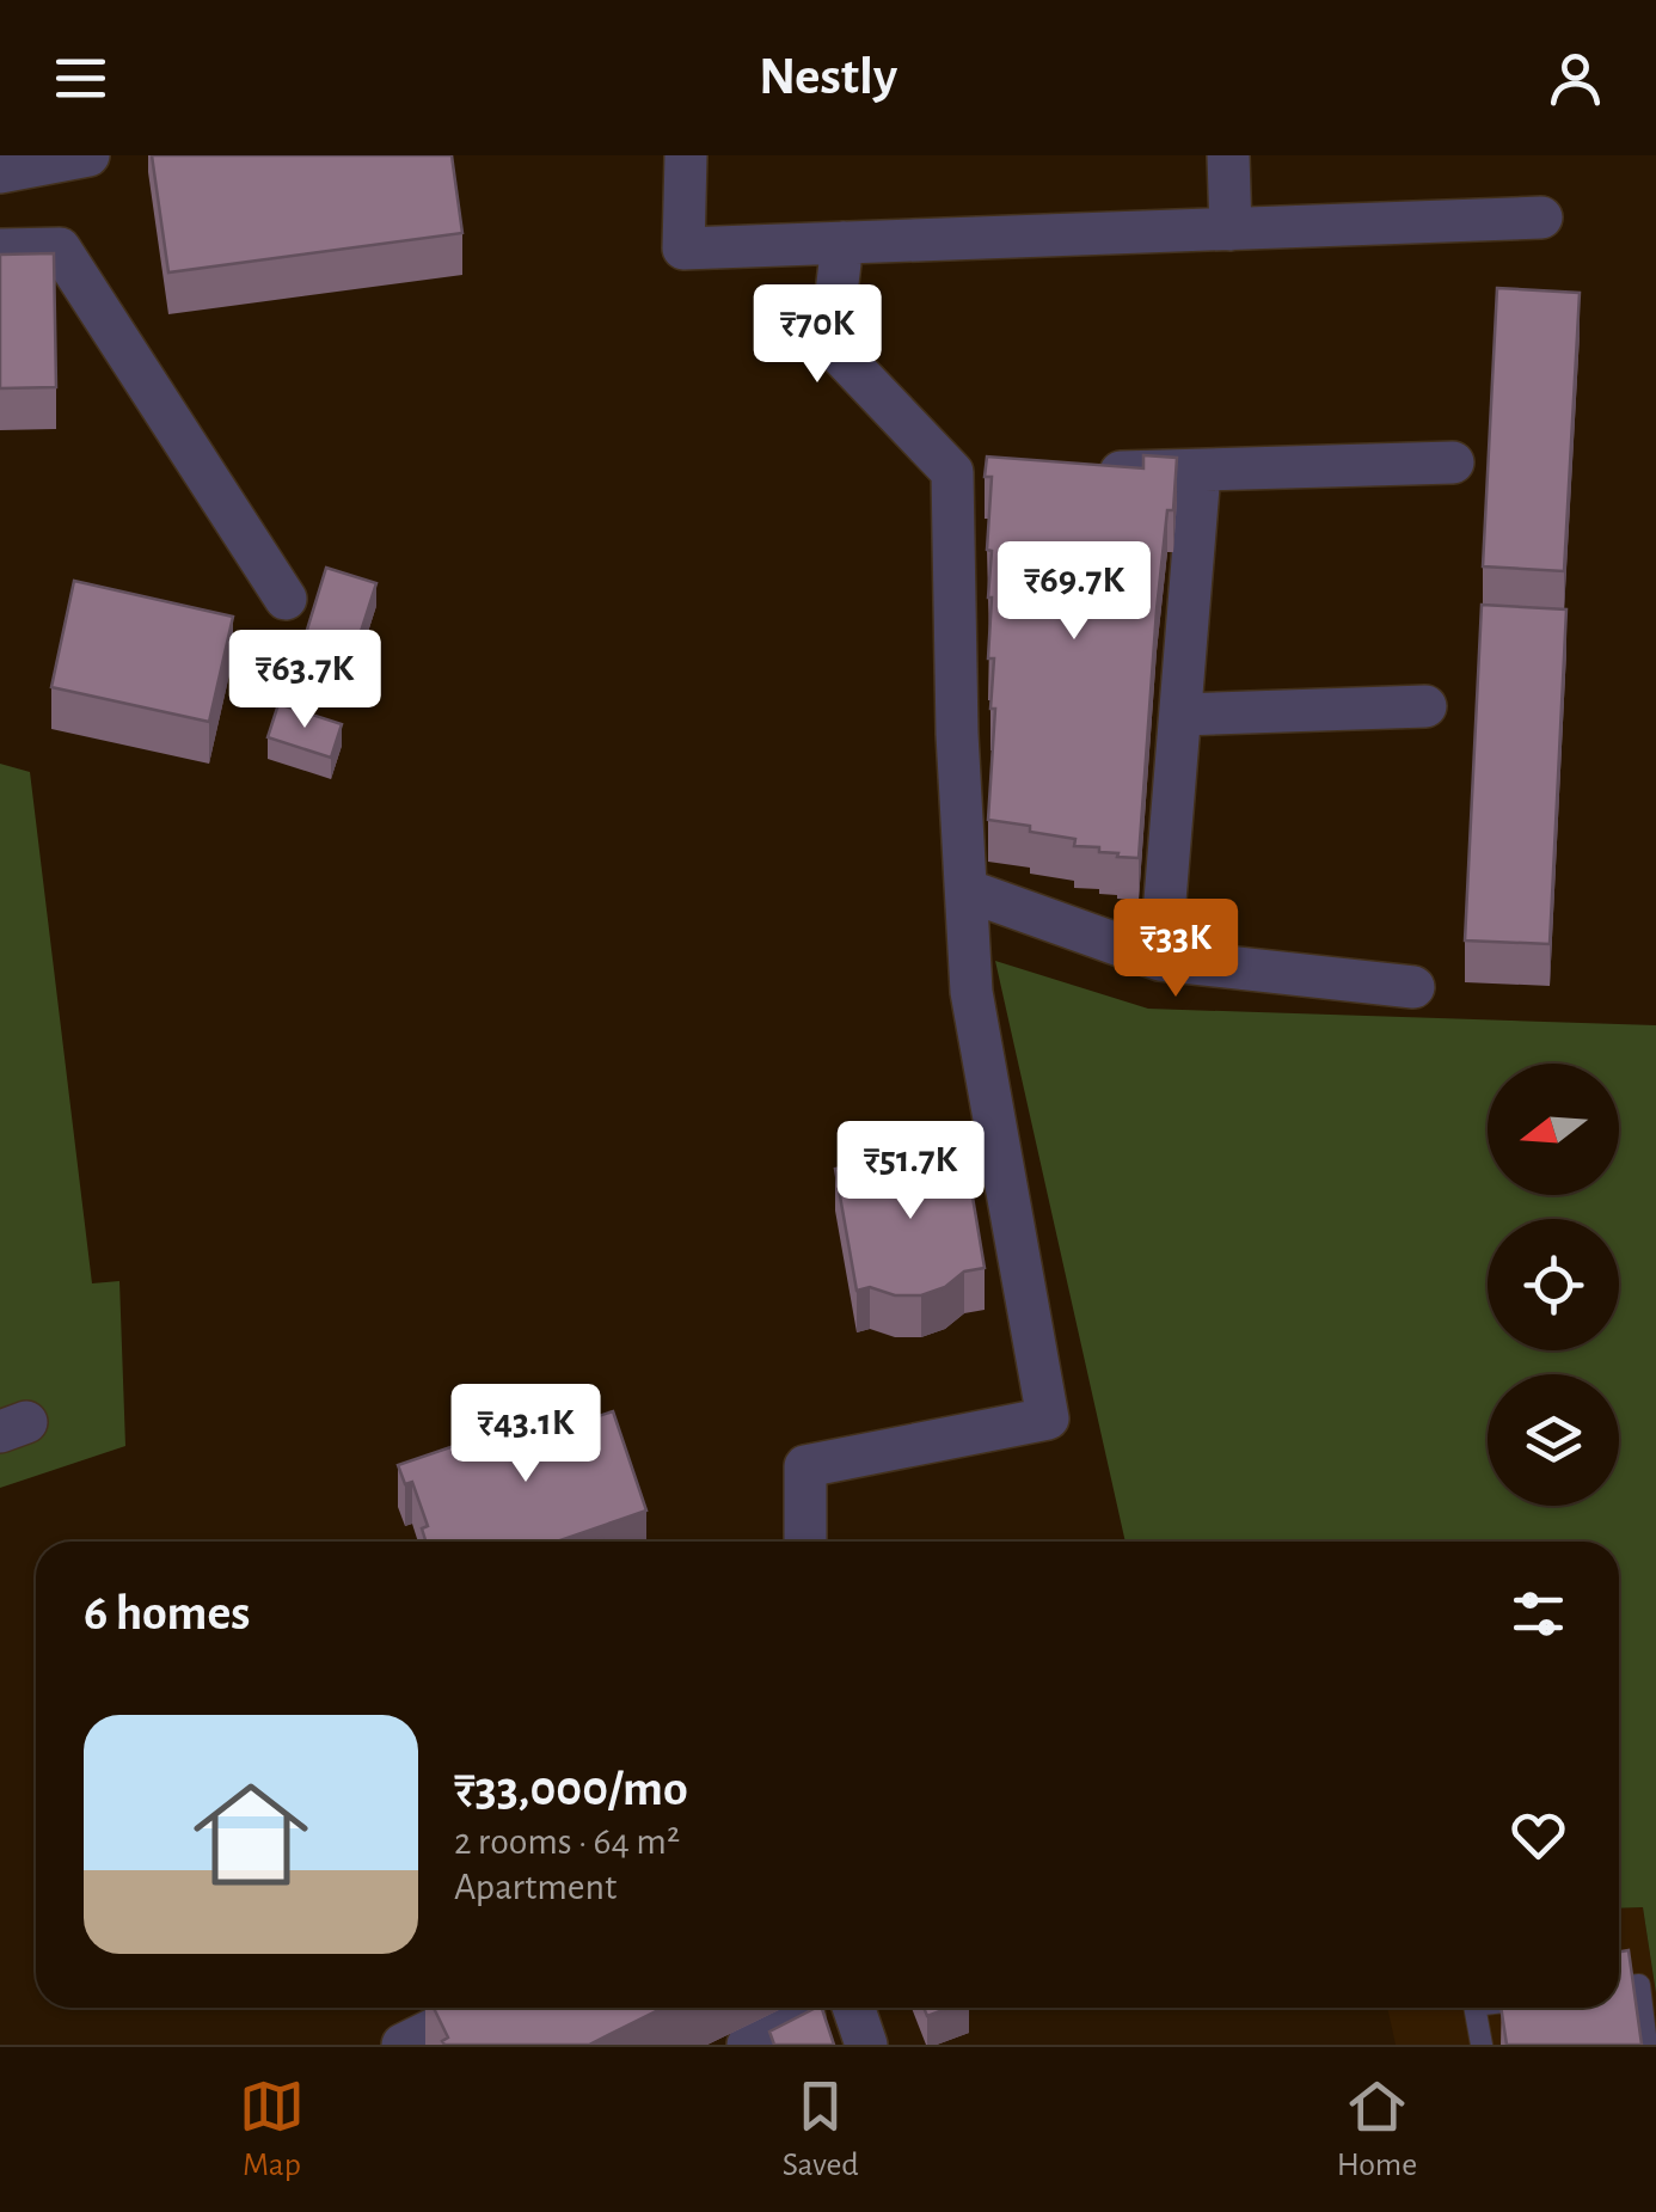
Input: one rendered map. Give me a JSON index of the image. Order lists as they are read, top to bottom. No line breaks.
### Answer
{"north":"left","page":{"header":"Nestly","price":["₹70K","₹69.7K","₹63.7K","₹33K","₹51.7K","₹43.1K"],"heading":"6 homes","list":[{"name":"₹33,000/mo","note":"2 rooms · 64 m² · Apartment"}],"tabs":["Map","Saved","Home"]}}
